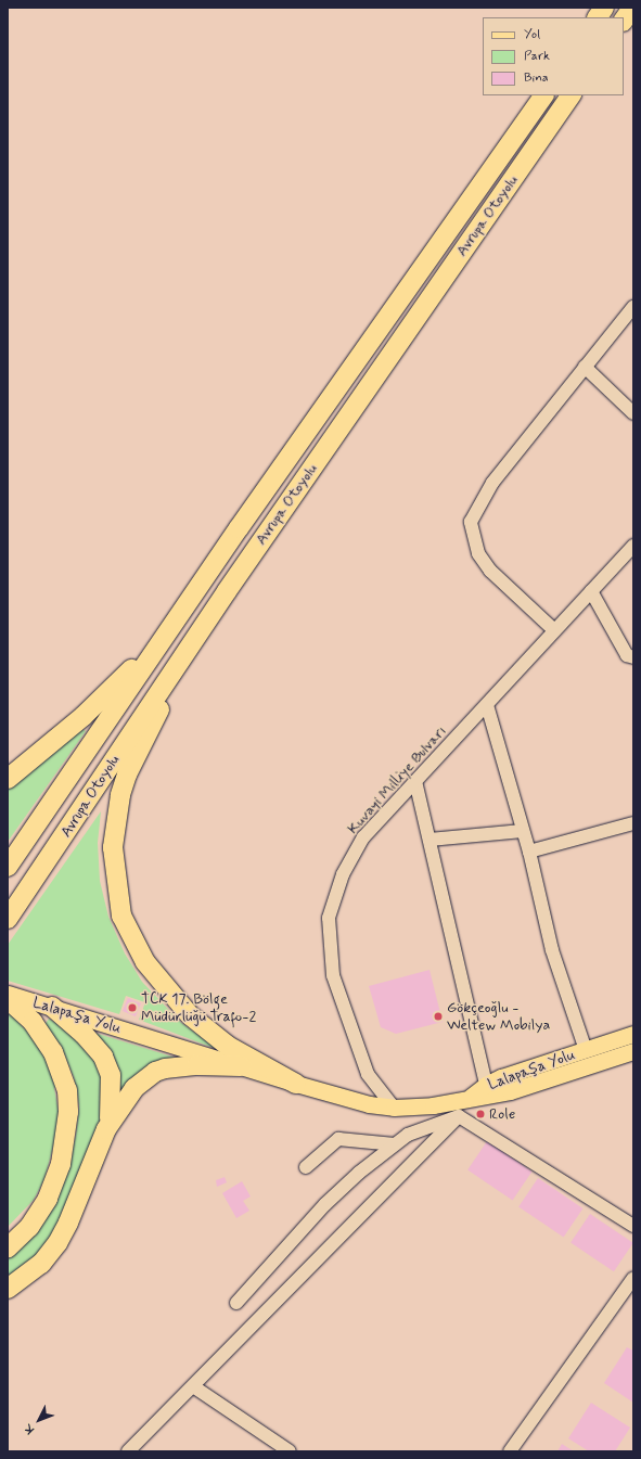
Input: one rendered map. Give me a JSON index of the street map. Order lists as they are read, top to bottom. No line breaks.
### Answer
{"streets":{"highway":["Avrupa Otoyolu"],"main road":["Lalapaşa Yolu"],"street":["Kuvayi Milliye Bulvarı"]},"crossings":[["Kuvayi Milliye Bulvarı","Lalapaşa Yolu"]],"places":["TCK 17. Bölge Müdürlüğü Trafo-2","Gökçeoğlu - Weltew Mobilya","Role"],"legend":["Yol","Park","Bina"],"north":"bottom left"}
